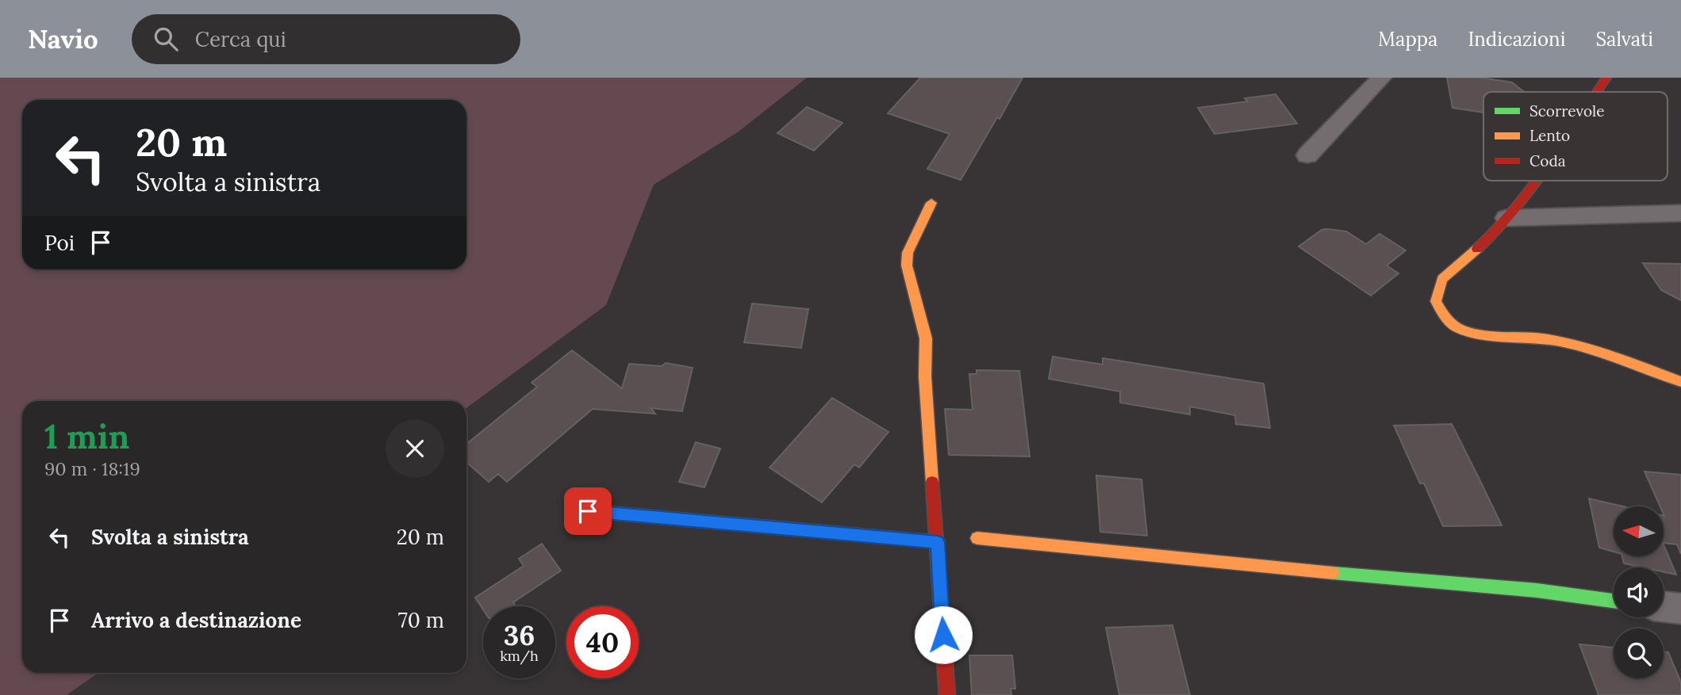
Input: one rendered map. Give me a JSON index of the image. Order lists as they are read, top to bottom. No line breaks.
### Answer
{"legend":["Scorrevole","Lento","Coda"],"north":"left","page":{"header":"Navio","search":"Cerca qui","nav":["Mappa","Indicazioni","Salvati"],"turn":["20 m","Svolta a sinistra"],"then":"Poi","heading":["1 min","90 m · 18:19"],"list":[{"name":"Svolta a sinistra","value":"20 m"},{"name":"Arrivo a destinazione","value":"70 m"}],"speed":"36 km/h","limit":"40"}}
